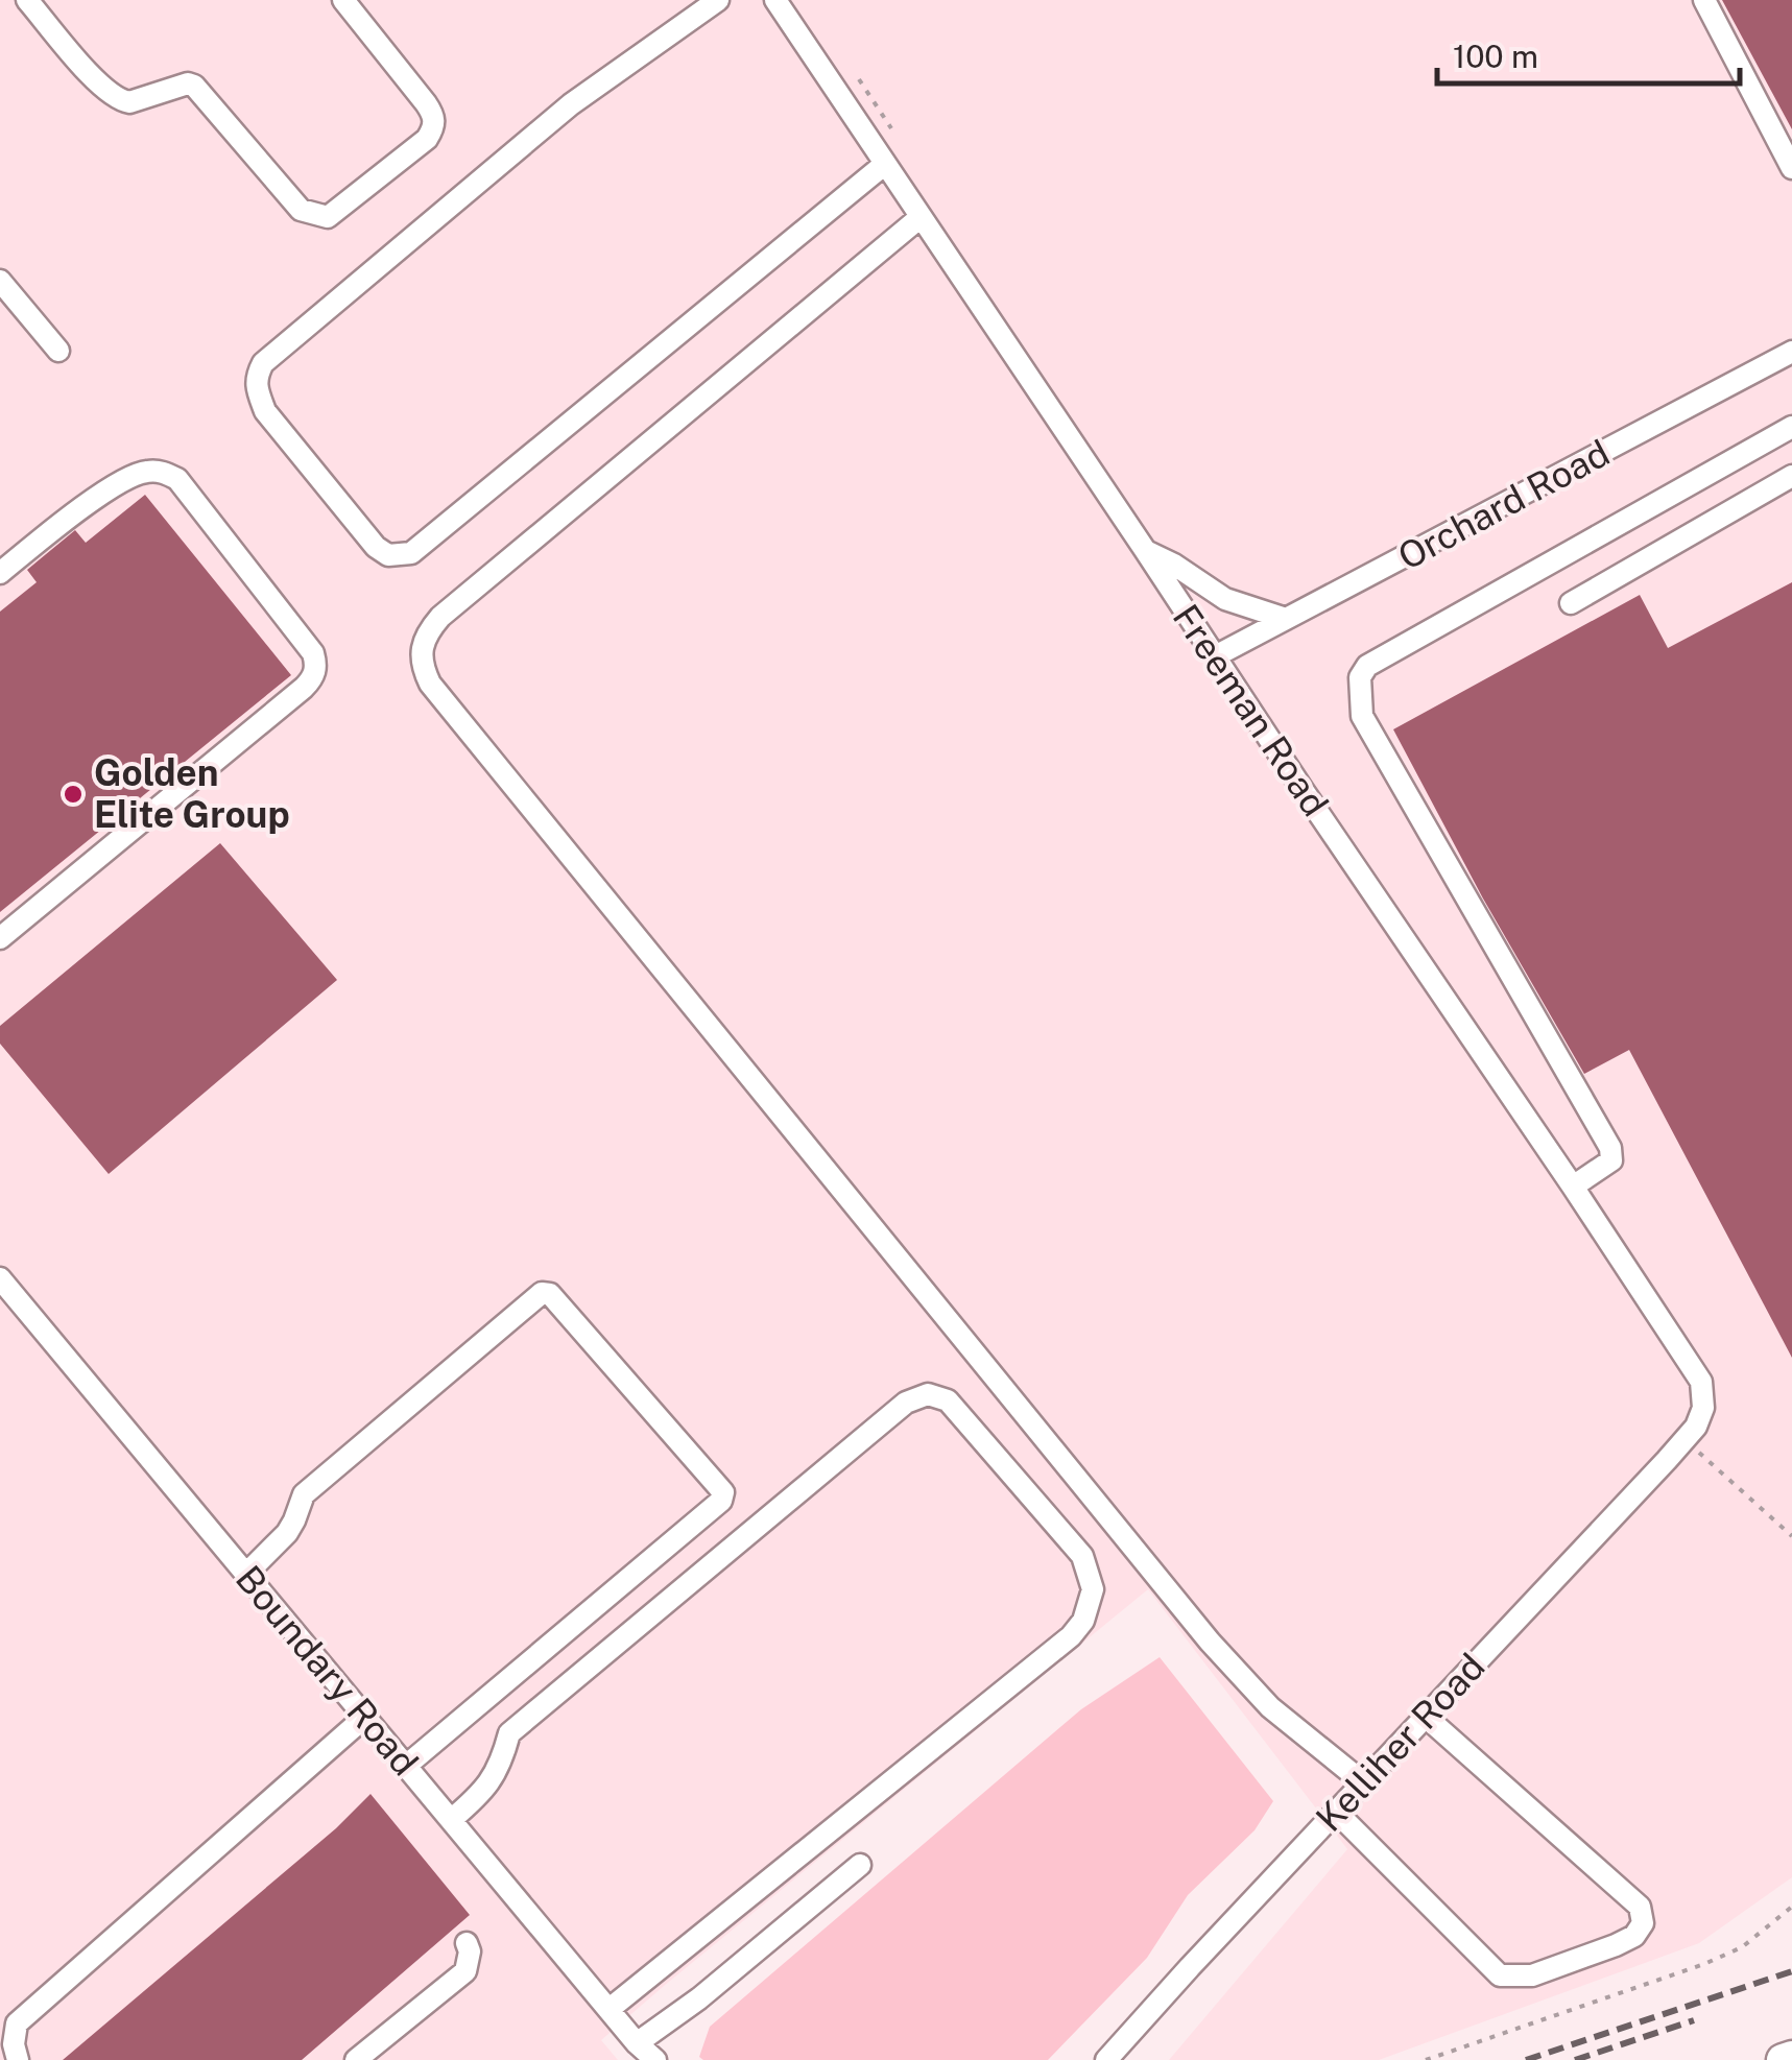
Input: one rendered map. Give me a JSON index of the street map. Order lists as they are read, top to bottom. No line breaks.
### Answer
{"streets":{"street":["Orchard Road","Freeman Road","Boundary Road","Kelliher Road"]},"crossings":[["Orchard Road","Freeman Road"],["Freeman Road","Kelliher Road"]],"places":["Golden Elite Group"],"scale_bar":"100 m"}
